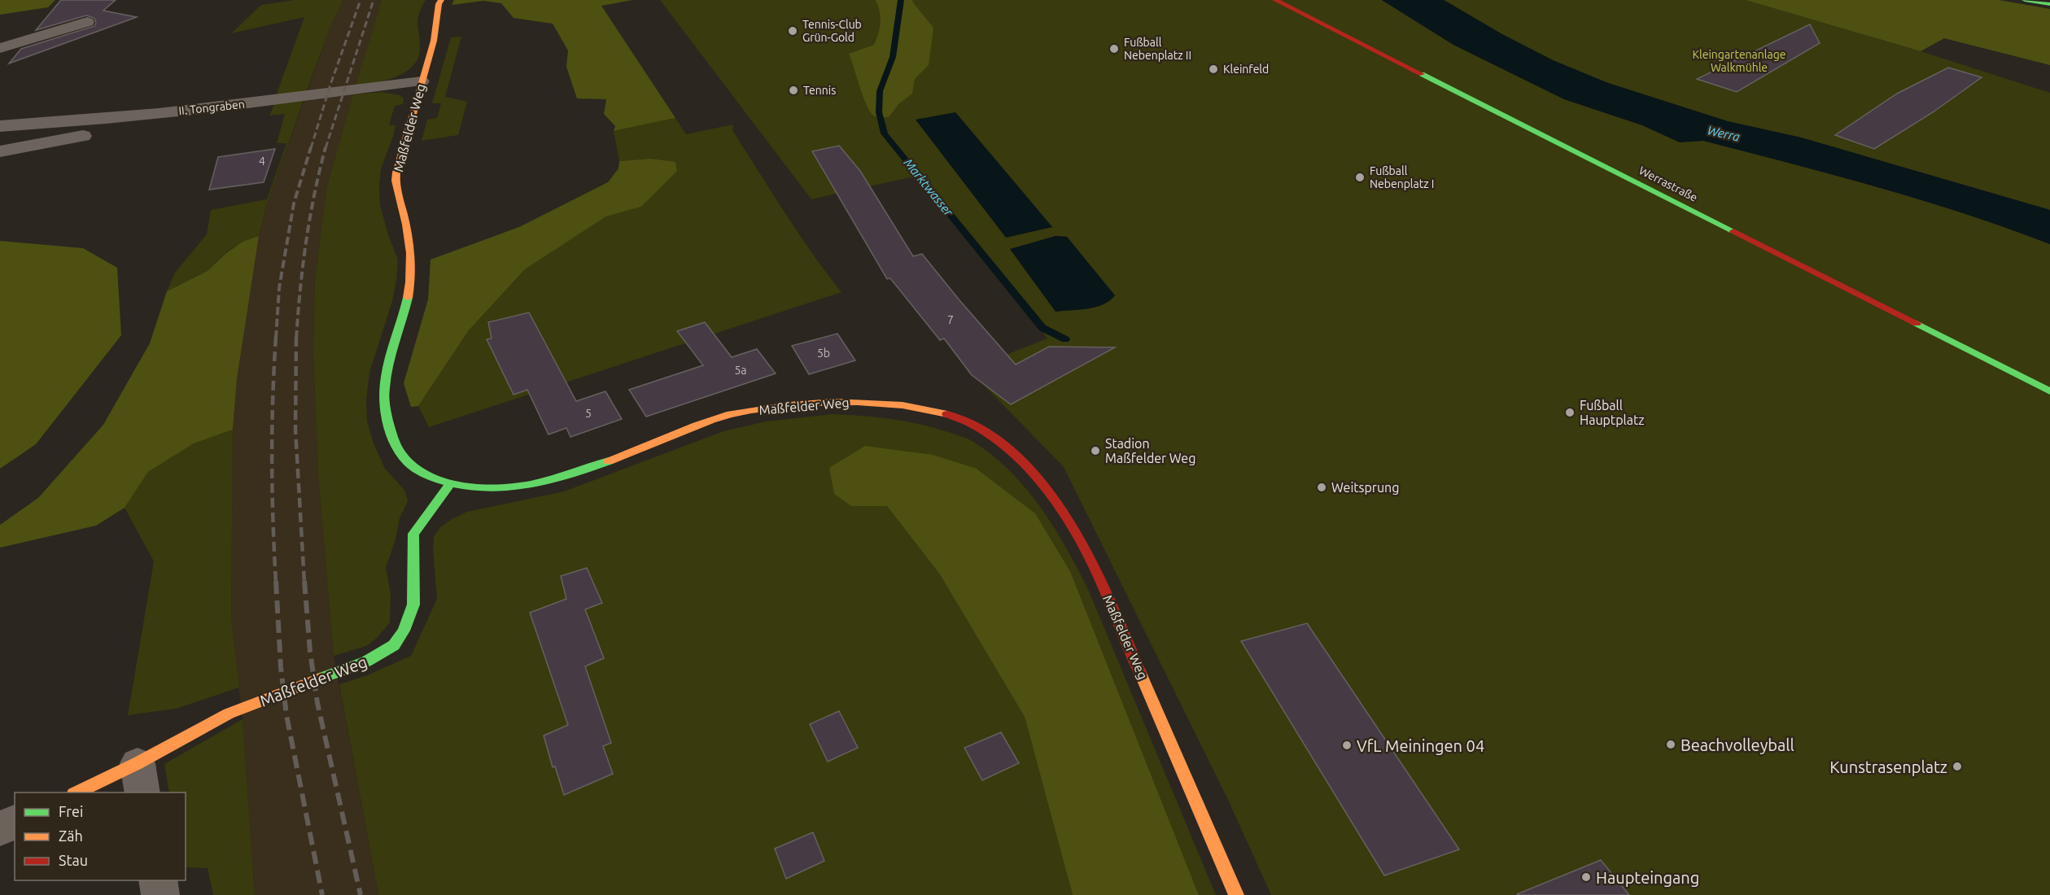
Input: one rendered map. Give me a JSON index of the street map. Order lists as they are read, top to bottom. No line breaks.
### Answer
{"streets":{"street":["II. Tongraben","Maßfelder Weg","Werrastraße"]},"crossings":[["II. Tongraben","Maßfelder Weg"]],"water":["Werra","Marktwasser"],"parks":["Kleingartenanlage Walkmühle"],"places":["Tennis-Club Grün-Gold","Fußball Nebenplatz II","Kleinfeld","Tennis","Fußball Nebenplatz I","Fußball Hauptplatz","Stadion Maßfelder Weg","Weitsprung","Beachvolleyball","VfL Meiningen 04","Kunstrasenplatz","Haupteingang"],"house_numbers":["4","7","5b","5a","5"],"legend":["Frei","Zäh","Stau"]}
